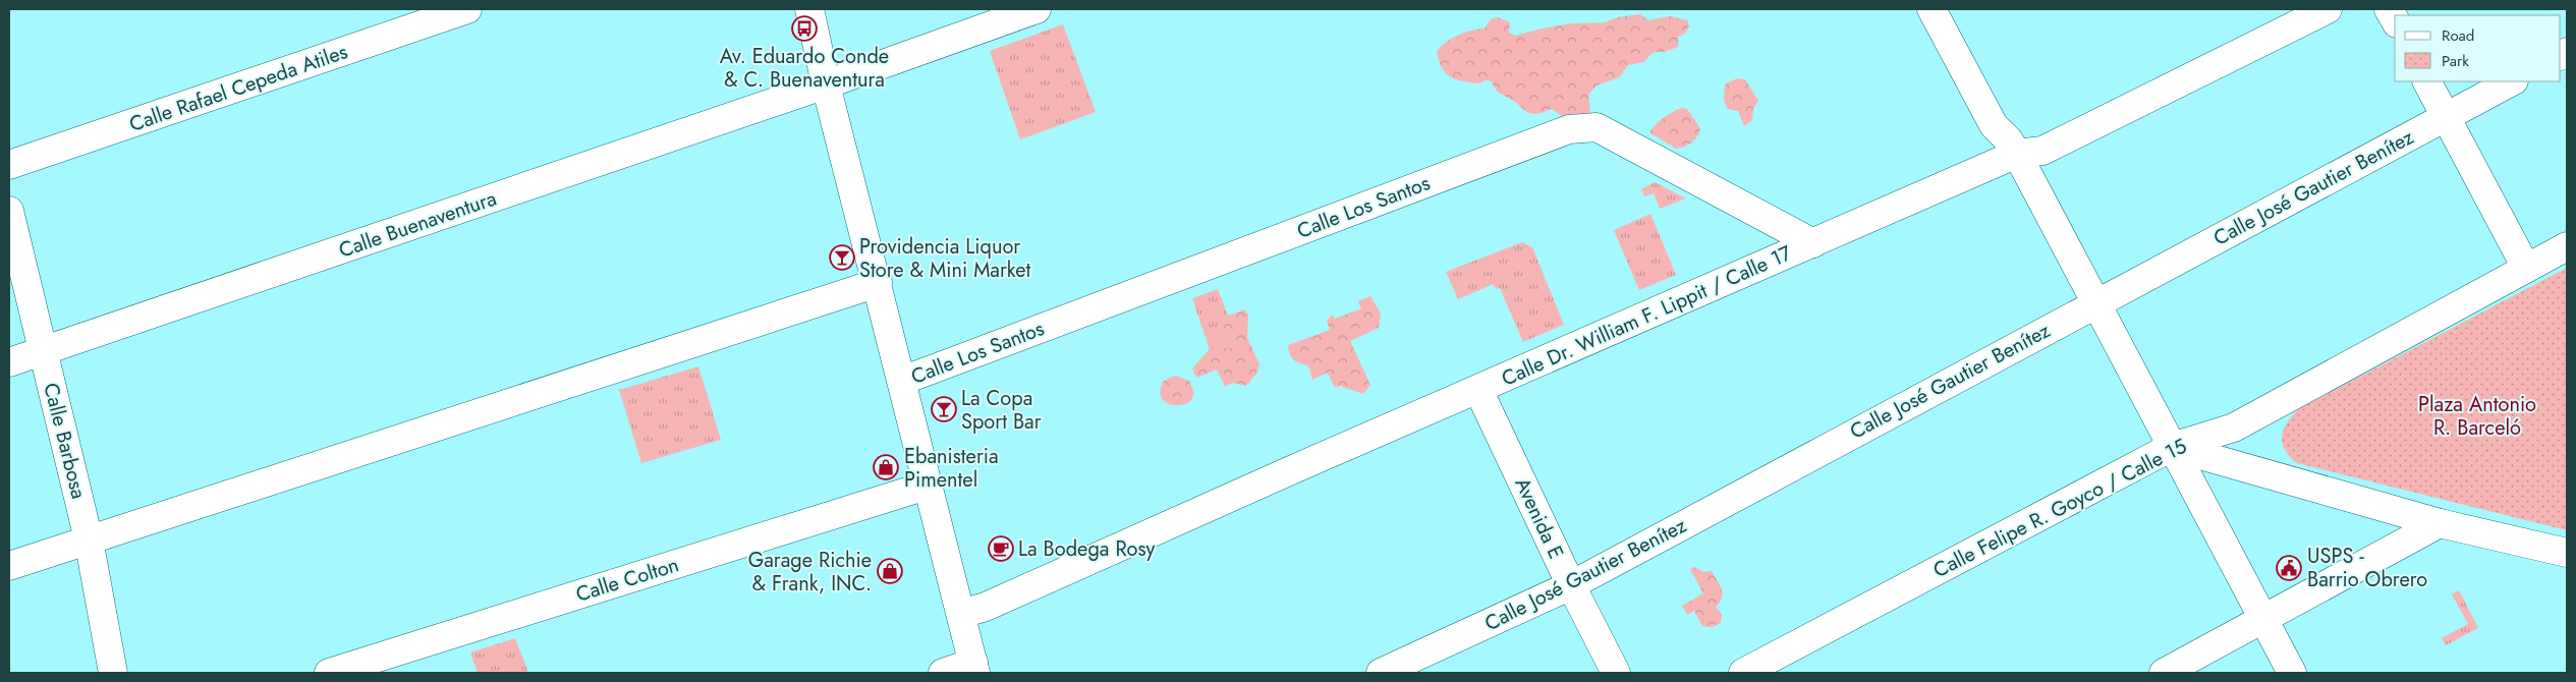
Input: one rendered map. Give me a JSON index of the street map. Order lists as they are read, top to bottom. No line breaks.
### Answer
{"streets":{"street":["Calle Rafael Cepeda Atiles","Calle José Gautier Benítez","Calle Los Santos","Calle Buenaventura","Calle Dr. William F. Lippit / Calle 17","Calle Barbosa","Calle Felipe R. Goyco / Calle 15","Avenida E","Calle Colton"]},"crossings":[["Calle José Gautier Benítez","Avenida E"],["Calle Los Santos","Calle Dr. William F. Lippit / Calle 17"],["Calle Buenaventura","Calle Barbosa"],["Calle Dr. William F. Lippit / Calle 17","Avenida E"]],"parks":["Plaza Antonio R. Barceló"],"places":{"bus stop":["Av. Eduardo Conde & C. Buenaventura"],"bar":["Providencia Liquor Store & Mini Market","La Copa Sport Bar"],"shop":["Ebanisteria Pimentel","Garage Richie & Frank, INC."],"cafe":["La Bodega Rosy"],"public building":["USPS - Barrio Obrero"]},"legend":["Road","Park"]}
